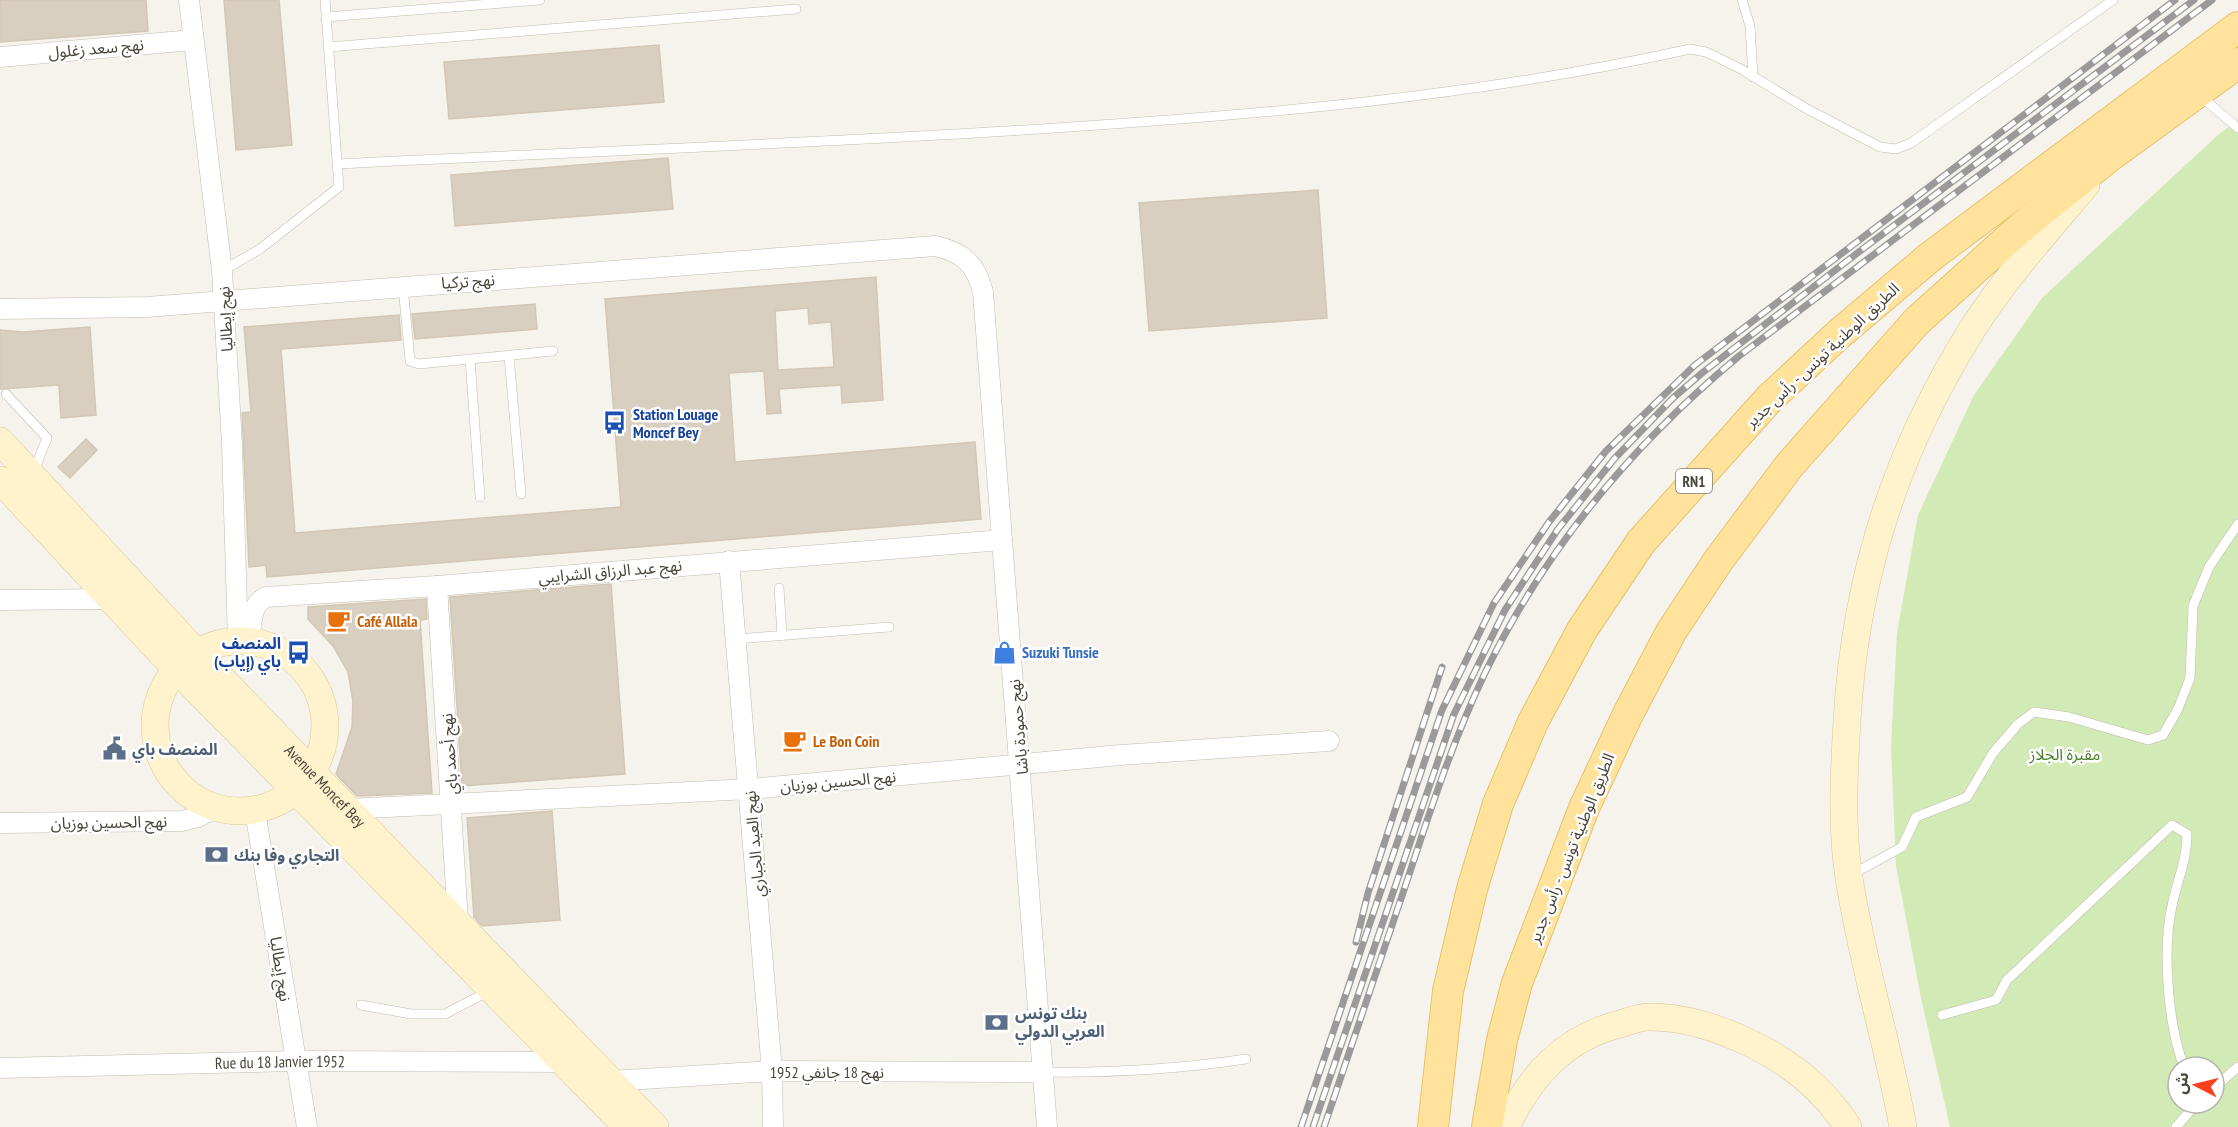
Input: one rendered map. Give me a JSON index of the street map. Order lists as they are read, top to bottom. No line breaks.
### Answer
{"streets":{"main road":["الطريق الوطنية تونس - رأس جدير","RN1","Avenue Moncef Bey"],"street":["نهج سعد زغلول","نهج تركيا","نهج إيطاليا","نهج عبد الرزاق الشرايبي","نهج حمودة باشا","نهج أحمد باي","نهج الحسين بوزيان","نهج العيد الجباري","Rue du 18 Janvier 1952","نهج 18 جانفي 1952"]},"crossings":[["نهج سعد زغلول","نهج إيطاليا"],["نهج تركيا","نهج إيطاليا"],["نهج تركيا","نهج حمودة باشا"],["نهج إيطاليا","نهج عبد الرزاق الشرايبي"],["نهج إيطاليا","Rue du 18 Janvier 1952"],["نهج عبد الرزاق الشرايبي","نهج حمودة باشا"],["نهج عبد الرزاق الشرايبي","نهج أحمد باي"],["نهج عبد الرزاق الشرايبي","نهج العيد الجباري"],["نهج حمودة باشا","نهج الحسين بوزيان"],["نهج حمودة باشا","نهج 18 جانفي 1952"],["نهج أحمد باي","نهج الحسين بوزيان"],["نهج أحمد باي","Avenue Moncef Bey"],["نهج الحسين بوزيان","Avenue Moncef Bey"],["نهج الحسين بوزيان","نهج العيد الجباري"],["Avenue Moncef Bey","Rue du 18 Janvier 1952"],["Avenue Moncef Bey","نهج 18 جانفي 1952"],["نهج العيد الجباري","نهج 18 جانفي 1952"]],"parks":["مقبرة الجلاز"],"places":{"bus stop":["Station Louage Moncef Bey","المنصف باي (إياب)"],"cafe":["Café Allala","Le Bon Coin"],"shop":["Suzuki Tunsie"],"public building":["المنصف باي"],"bank":["التجاري وفا بنك","بنك تونس العربي الدولي"]},"north":"left"}
